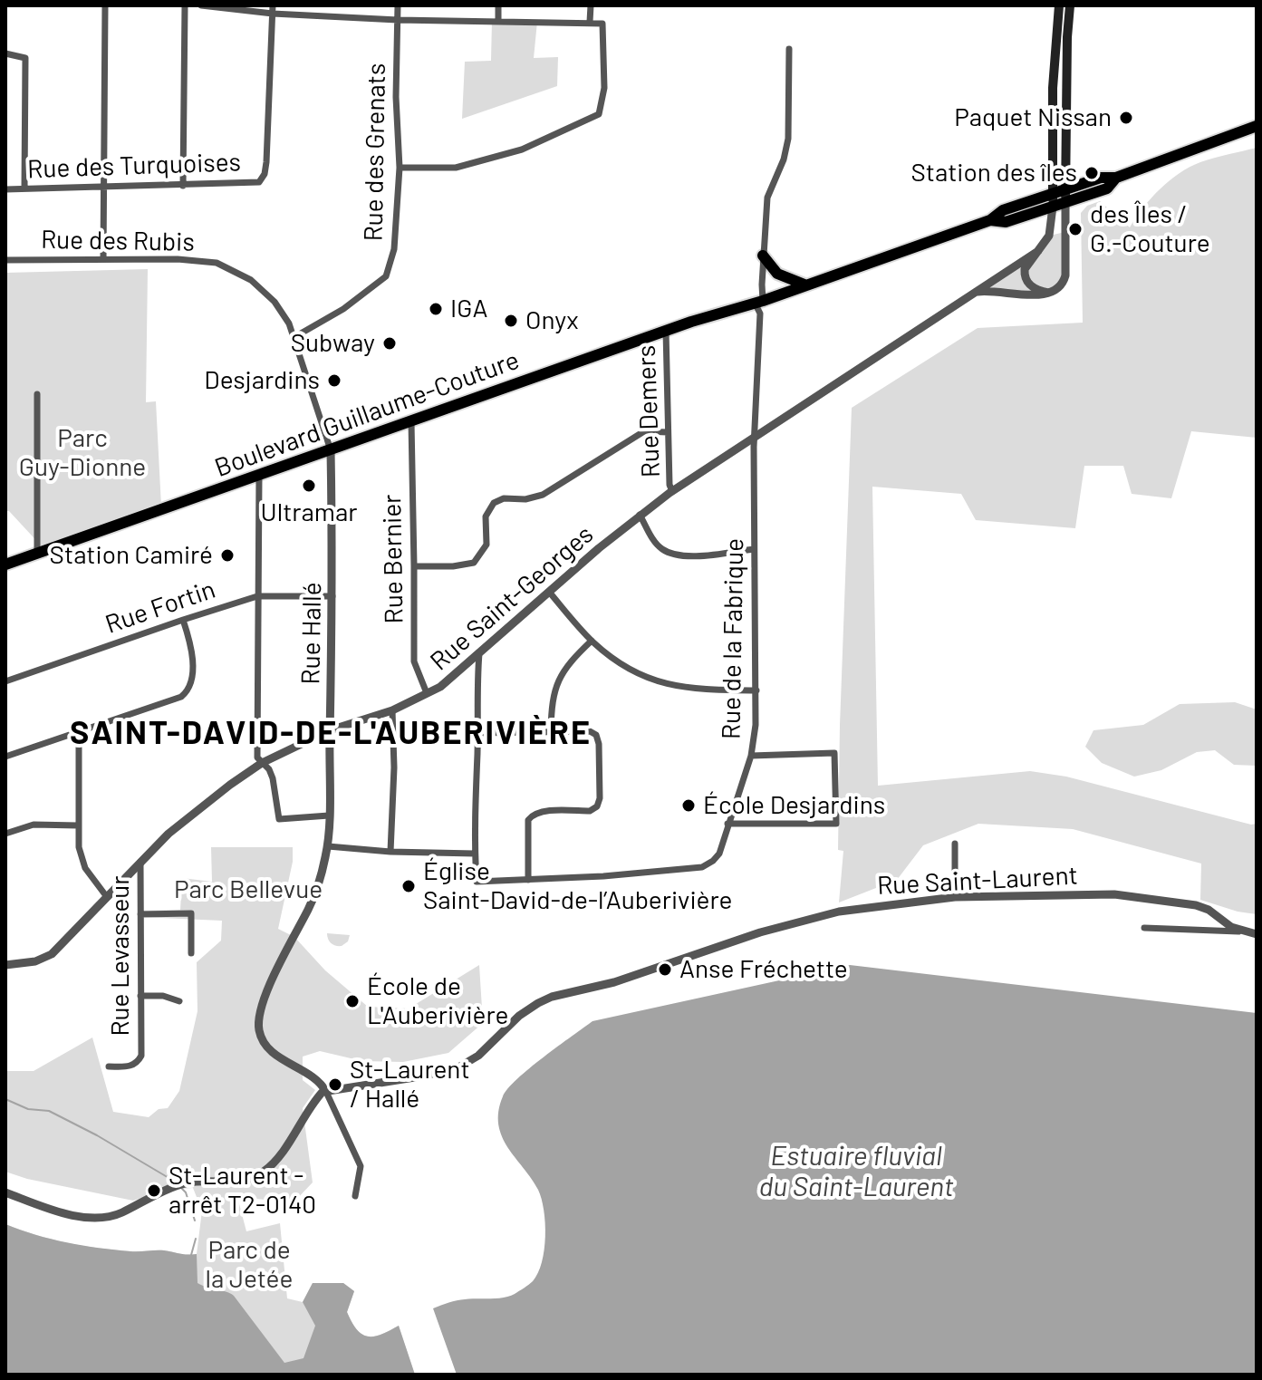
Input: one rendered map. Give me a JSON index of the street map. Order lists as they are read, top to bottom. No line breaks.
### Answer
{"streets":{"main road":["Boulevard Guillaume-Couture"],"street":["Rue des Grenats","Rue des Turquoises","Rue des Rubis","Rue Demers","Rue Bernier","Rue Saint-Georges","Rue Fortin","Rue Hallé","Rue de la Fabrique","Rue Saint-Laurent","Rue Levasseur"]},"crossings":[["Rue des Grenats","Rue des Rubis"],["Rue des Rubis","Boulevard Guillaume-Couture"],["Rue des Rubis","Rue Hallé"],["Rue Demers","Boulevard Guillaume-Couture"],["Rue Demers","Rue Saint-Georges"],["Boulevard Guillaume-Couture","Rue Bernier"],["Boulevard Guillaume-Couture","Rue Hallé"],["Boulevard Guillaume-Couture","Rue de la Fabrique"],["Rue Bernier","Rue Saint-Georges"],["Rue Saint-Georges","Rue Hallé"],["Rue Saint-Georges","Rue de la Fabrique"],["Rue Saint-Georges","Rue Levasseur"],["Rue Fortin","Rue Hallé"],["Rue Hallé","Rue Saint-Laurent"]],"districts":["SAINT-DAVID-DE-L'AUBERIVIÈRE"],"water":["Estuaire fluvial du Saint-Laurent"],"parks":["Parc Guy-Dionne","Parc Bellevue","Parc de la Jetée"],"places":["Paquet Nissan","Station des îles","des Îles / G.-Couture","IGA","Onyx","Subway","Desjardins","Ultramar","Station Camiré","École Desjardins","Église Saint-David-de-l’Auberivière","Anse Fréchette","École de L'Auberivière","St-Laurent / Hallé","St-Laurent - arrêt T2-0140"]}
